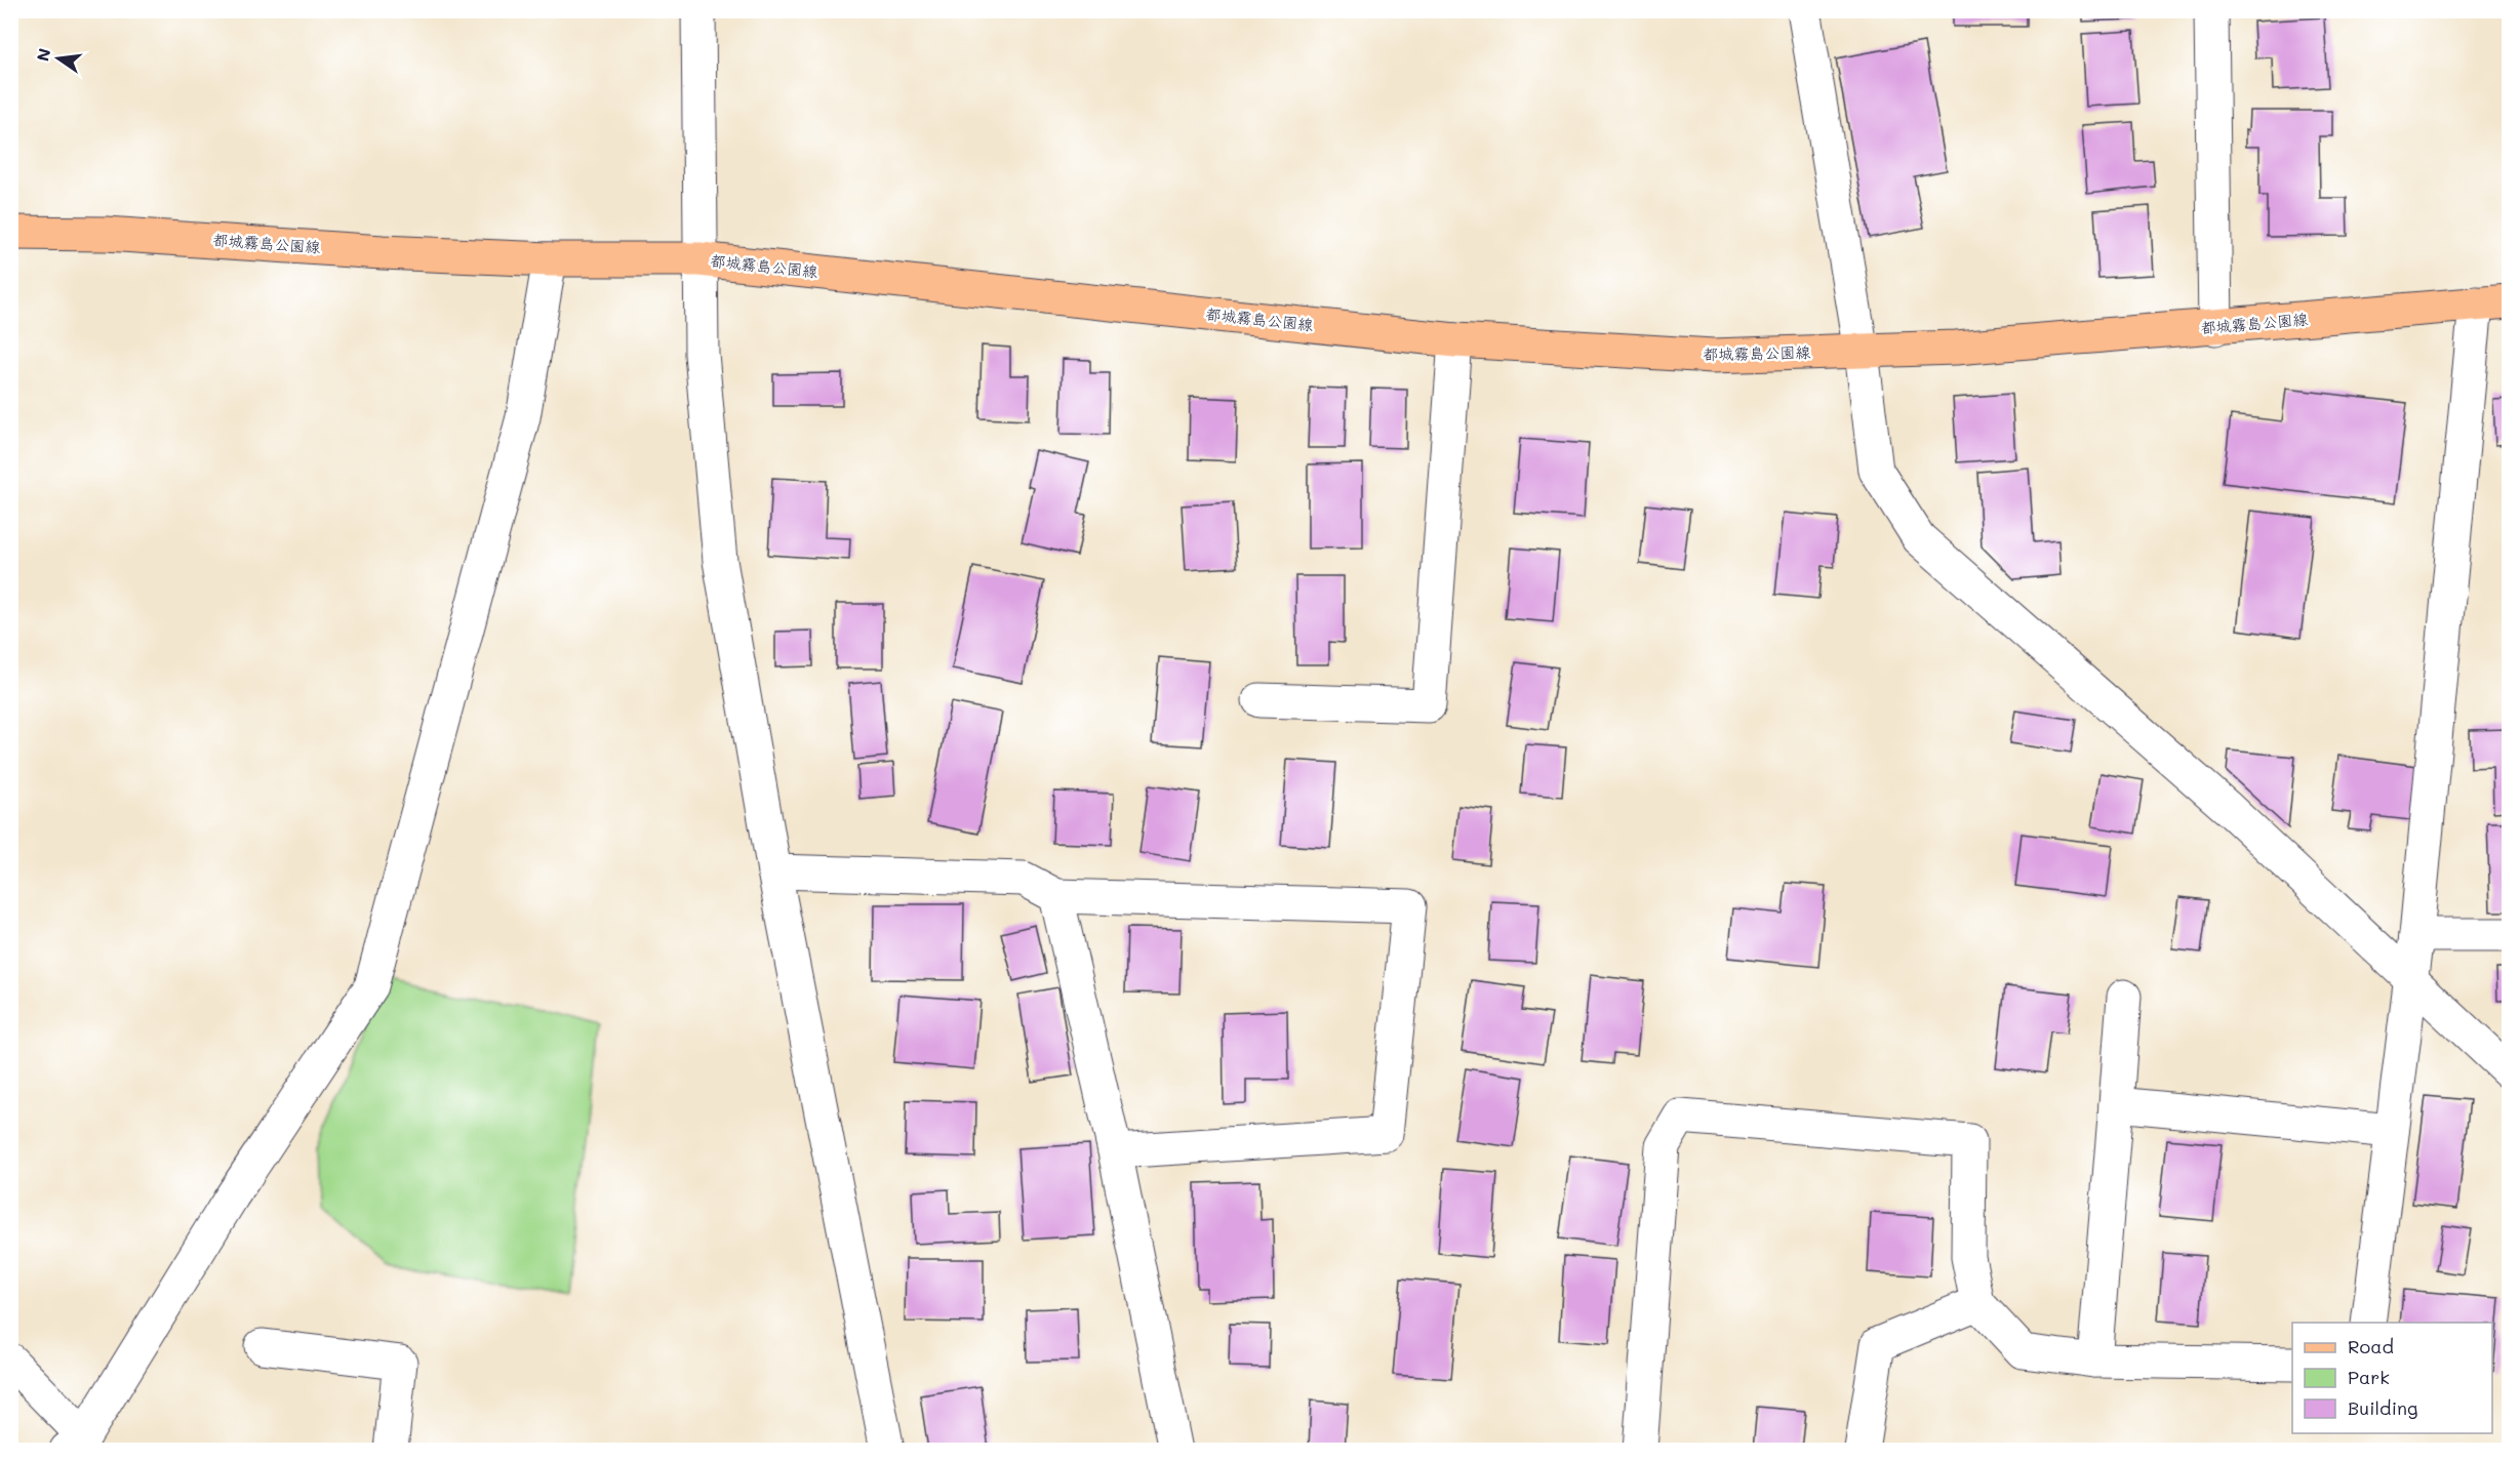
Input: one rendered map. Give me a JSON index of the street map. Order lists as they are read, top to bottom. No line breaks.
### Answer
{"streets":{"main road":["都城霧島公園線"]},"legend":["Road","Park","Building"],"north":"left"}
